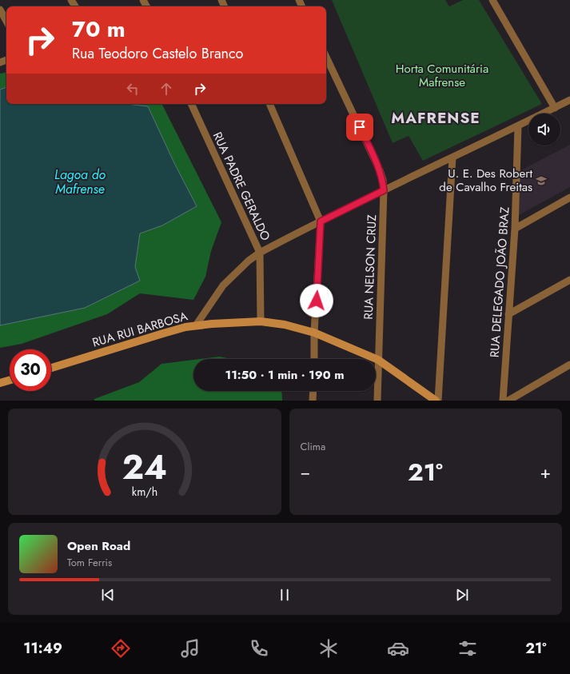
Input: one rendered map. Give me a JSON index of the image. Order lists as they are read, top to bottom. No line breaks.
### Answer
{"streets":{"street":["RUA PADRE GERALDO","RUA NELSON CRUZ","RUA DELEGADO JOÃO BRAZ","RUA RUI BARBOSA"]},"crossings":[["RUA PADRE GERALDO","RUA RUI BARBOSA"],["RUA NELSON CRUZ","RUA RUI BARBOSA"]],"districts":["MAFRENSE"],"water":["Lagoa do Mafrense"],"parks":["Horta Comunitária Mafrense"],"places":{"school or university":["U. E. Des Robert de Cavalho Freitas"]},"page":{"turn":["70 m","Rua Teodoro Castelo Branco"],"limit":"30","trip":"11:50 · 1 min · 190 m","tile":"Clima","heat":["−","21°","+"],"song":["Open Road","Tom Ferris"],"tabs":["11:49","21°"],"gauge":["24","km/h"]}}
